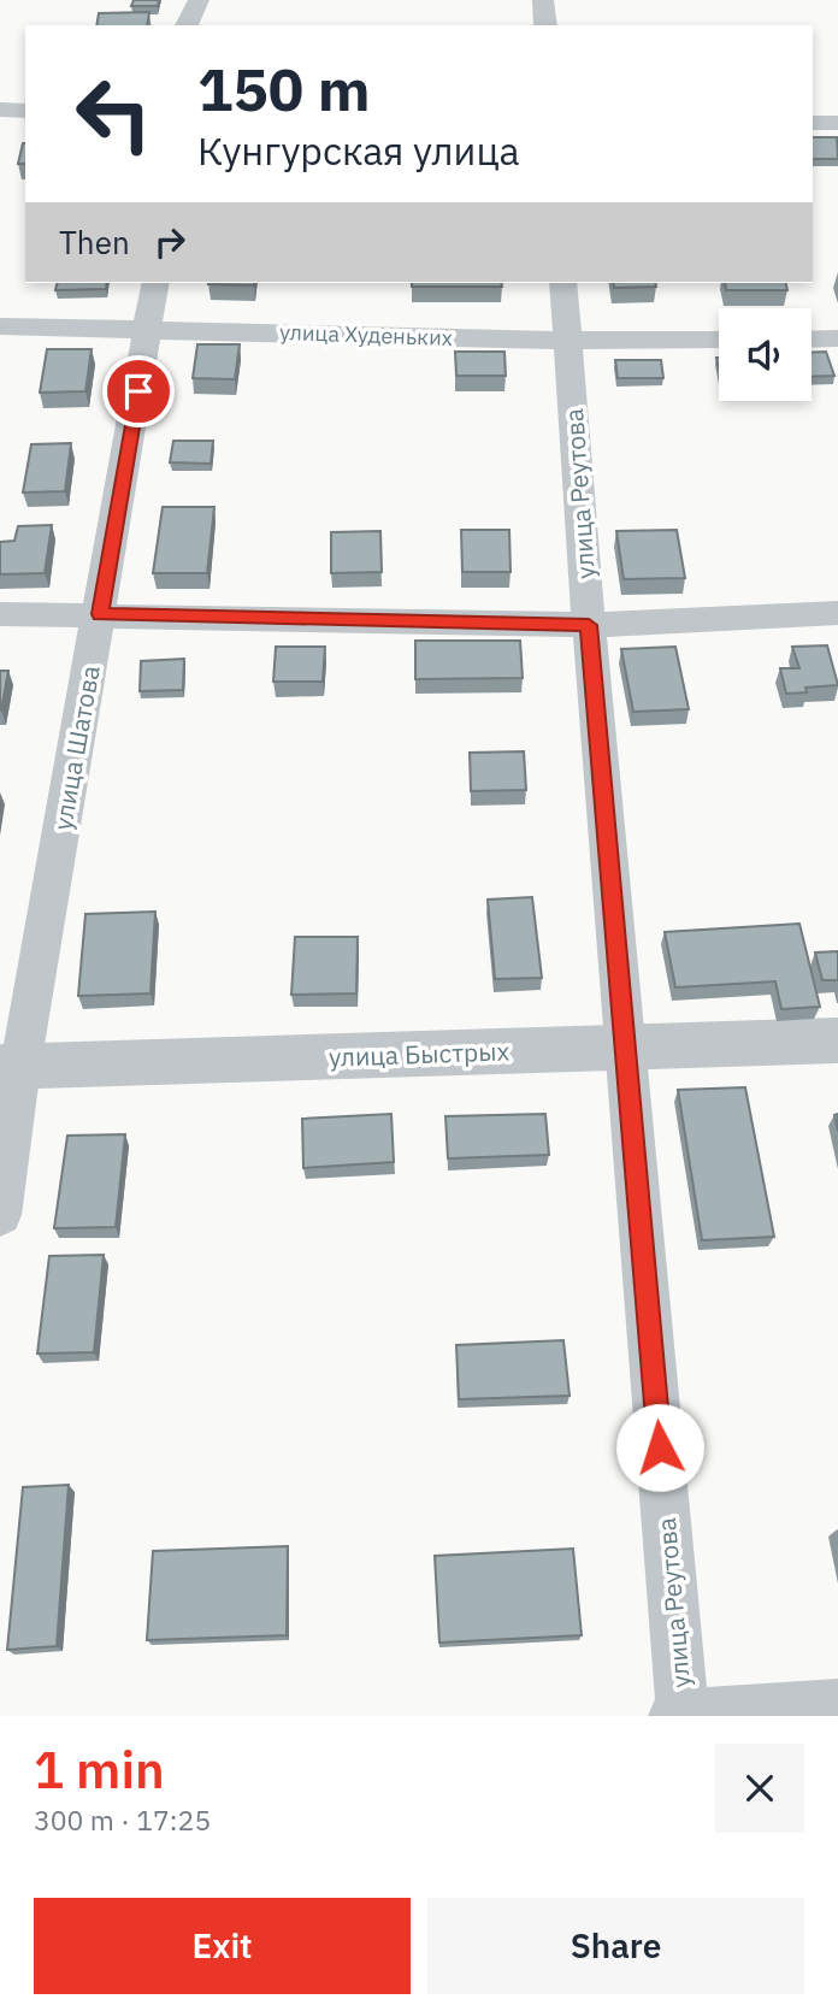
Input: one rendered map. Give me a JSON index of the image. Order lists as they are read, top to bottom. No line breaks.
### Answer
{"streets":{"street":["улица Худеньких","улица Реутова","улица Шатова","улица Быстрых"]},"crossings":[["улица Худеньких","улица Реутова"],["улица Худеньких","улица Шатова"],["улица Реутова","улица Быстрых"],["улица Шатова","улица Быстрых"]],"page":{"turn":["150 m","Кунгурская улица"],"then":"Then","heading":["1 min","300 m · 17:25"],"buttons":["Exit","Share"]}}
